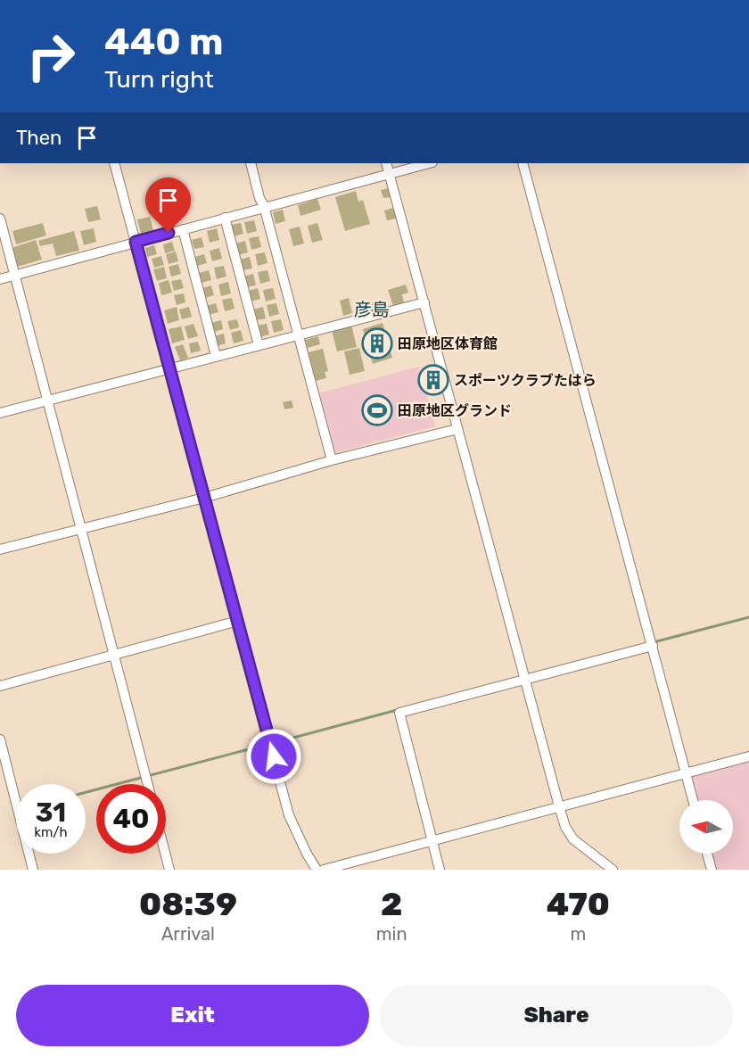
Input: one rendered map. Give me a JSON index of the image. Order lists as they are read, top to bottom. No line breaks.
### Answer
{"districts":["彦島"],"places":{"building":["田原地区体育館","スポーツクラブたはら"],"sports":["田原地区グランド"]},"north":"left","page":{"turn":["440 m","Turn right"],"then":"Then","speed":"31 km/h","limit":"40","eta":["08:39","Arrival","2","min","470","m"],"buttons":["Exit","Share"]}}
